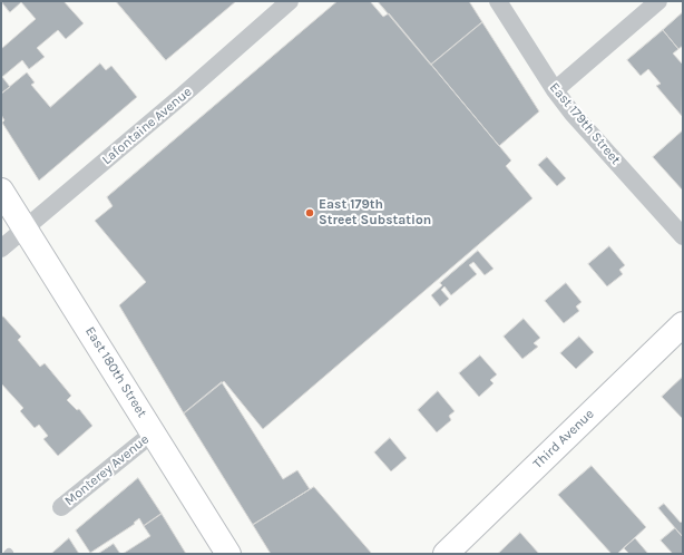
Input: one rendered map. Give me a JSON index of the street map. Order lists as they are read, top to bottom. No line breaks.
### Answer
{"streets":{"main road":["East 180th Street","Third Avenue"],"street":["East 179th Street","Lafontaine Avenue","Monterey Avenue"]},"crossings":[["Lafontaine Avenue","East 180th Street"],["East 180th Street","Monterey Avenue"]],"places":["East 179th Street Substation"]}
